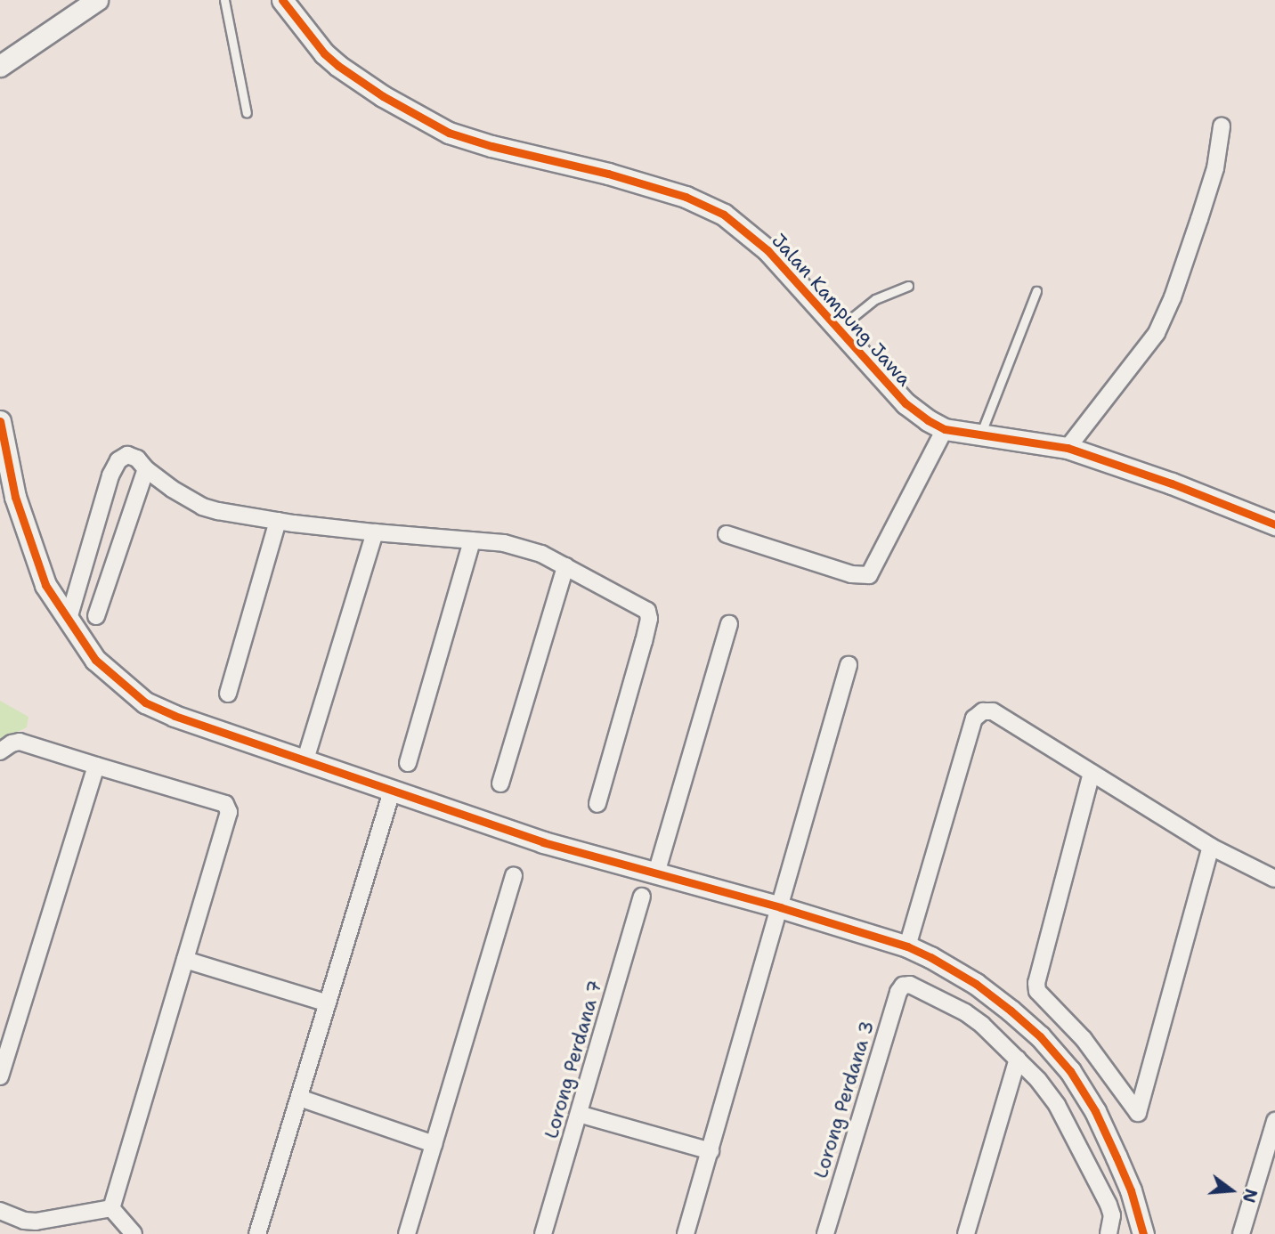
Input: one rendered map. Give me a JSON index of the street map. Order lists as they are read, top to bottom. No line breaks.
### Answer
{"streets":{"street":["Jalan Kampung Jawa","Lorong Perdana 7","Lorong Perdana 3"]},"north":"right"}
